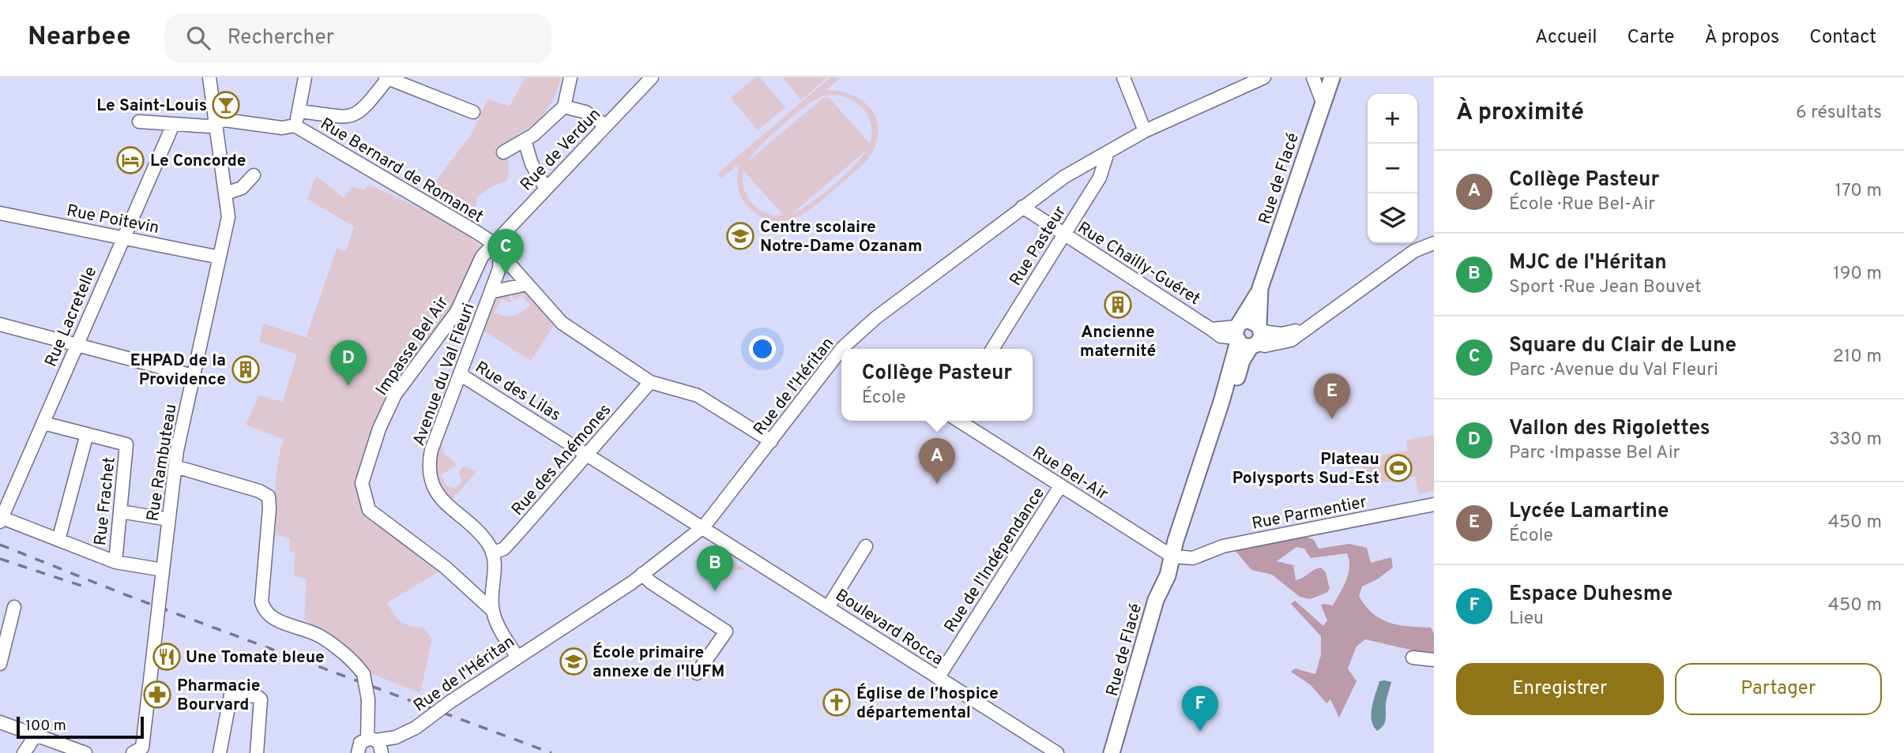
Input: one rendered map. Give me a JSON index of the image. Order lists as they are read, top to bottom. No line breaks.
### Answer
{"streets":{"main road":["Rue de Flacé"],"street":["Rue de Verdun","Rue Bernard de Romanet","Rue Poitevin","Rue Pasteur","Rue Chailly-Guéret","Rue Lacretelle","Impasse Bel Air","Avenue du Val Fleuri","Rue de l'Héritan","Rue des Lilas","Rue des Anémones","Rue Rambuteau","Rue Bel-Air","Rue Frachet","Rue Parmentier","Rue de l'Indépendance","Boulevard Rocca"]},"crossings":[["Rue de Verdun","Rue Bernard de Romanet"],["Rue de Verdun","Impasse Bel Air"],["Rue de Verdun","Avenue du Val Fleuri"],["Rue Bernard de Romanet","Impasse Bel Air"],["Rue Bernard de Romanet","Avenue du Val Fleuri"],["Rue Bernard de Romanet","Rue de l'Héritan"],["Rue Bernard de Romanet","Rue des Anémones"],["Rue de Flacé","Rue Chailly-Guéret"],["Rue de Flacé","Rue Bel-Air"],["Rue de Flacé","Rue Parmentier"],["Rue Poitevin","Rue Lacretelle"],["Rue Poitevin","Rue Rambuteau"],["Rue Pasteur","Rue Chailly-Guéret"],["Rue Pasteur","Rue de l'Héritan"],["Rue Chailly-Guéret","Rue de l'Héritan"],["Impasse Bel Air","Avenue du Val Fleuri"],["Avenue du Val Fleuri","Rue des Lilas"],["Avenue du Val Fleuri","Rue des Anémones"],["Rue de l'Héritan","Rue des Lilas"],["Rue de l'Héritan","Boulevard Rocca"],["Rue des Lilas","Rue des Anémones"],["Rue des Lilas","Boulevard Rocca"],["Rue Bel-Air","Rue Parmentier"],["Rue Bel-Air","Rue de l'Indépendance"],["Rue de l'Indépendance","Boulevard Rocca"]],"places":{"bar":["Le Saint-Louis"],"hotel":["Le Concorde"],"school or university":["Centre scolaire Notre-Dame Ozanam","École primaire annexe de l'IUFM"],"building":["Ancienne maternité","EHPAD de la Providence"],"sports":["Plateau Polysports Sud-Est"],"restaurant":["Une Tomate bleue"],"pharmacy":["Pharmacie Bourvard"],"church":["Église de l’hospice départemental"]},"scale_bar":"100 m","page":{"header":"Nearbee","search":"Rechercher","nav":["Accueil","Carte","À propos","Contact"],"heading":["À proximité","6 résultats"],"map_buttons":["+","−"],"list":[{"mark":"A","name":"Collège Pasteur","note":"École · Rue Bel-Air","value":"170 m"},{"mark":"B","name":"MJC de l'Héritan","note":"Sport · Rue Jean Bouvet","value":"190 m"},{"mark":"C","name":"Square du Clair de Lune","note":"Parc · Avenue du Val Fleuri","value":"210 m"},{"mark":"D","name":"Vallon des Rigolettes","note":"Parc · Impasse Bel Air","value":"330 m"},{"mark":"E","name":"Lycée Lamartine","note":"École","value":"450 m"},{"mark":"F","name":"Espace Duhesme","note":"Lieu","value":"450 m"}],"pins":["C","D","E","A","B","F"],"popup":["Collège Pasteur","École"],"buttons":["Enregistrer","Partager"],"scale":"100 m"}}
